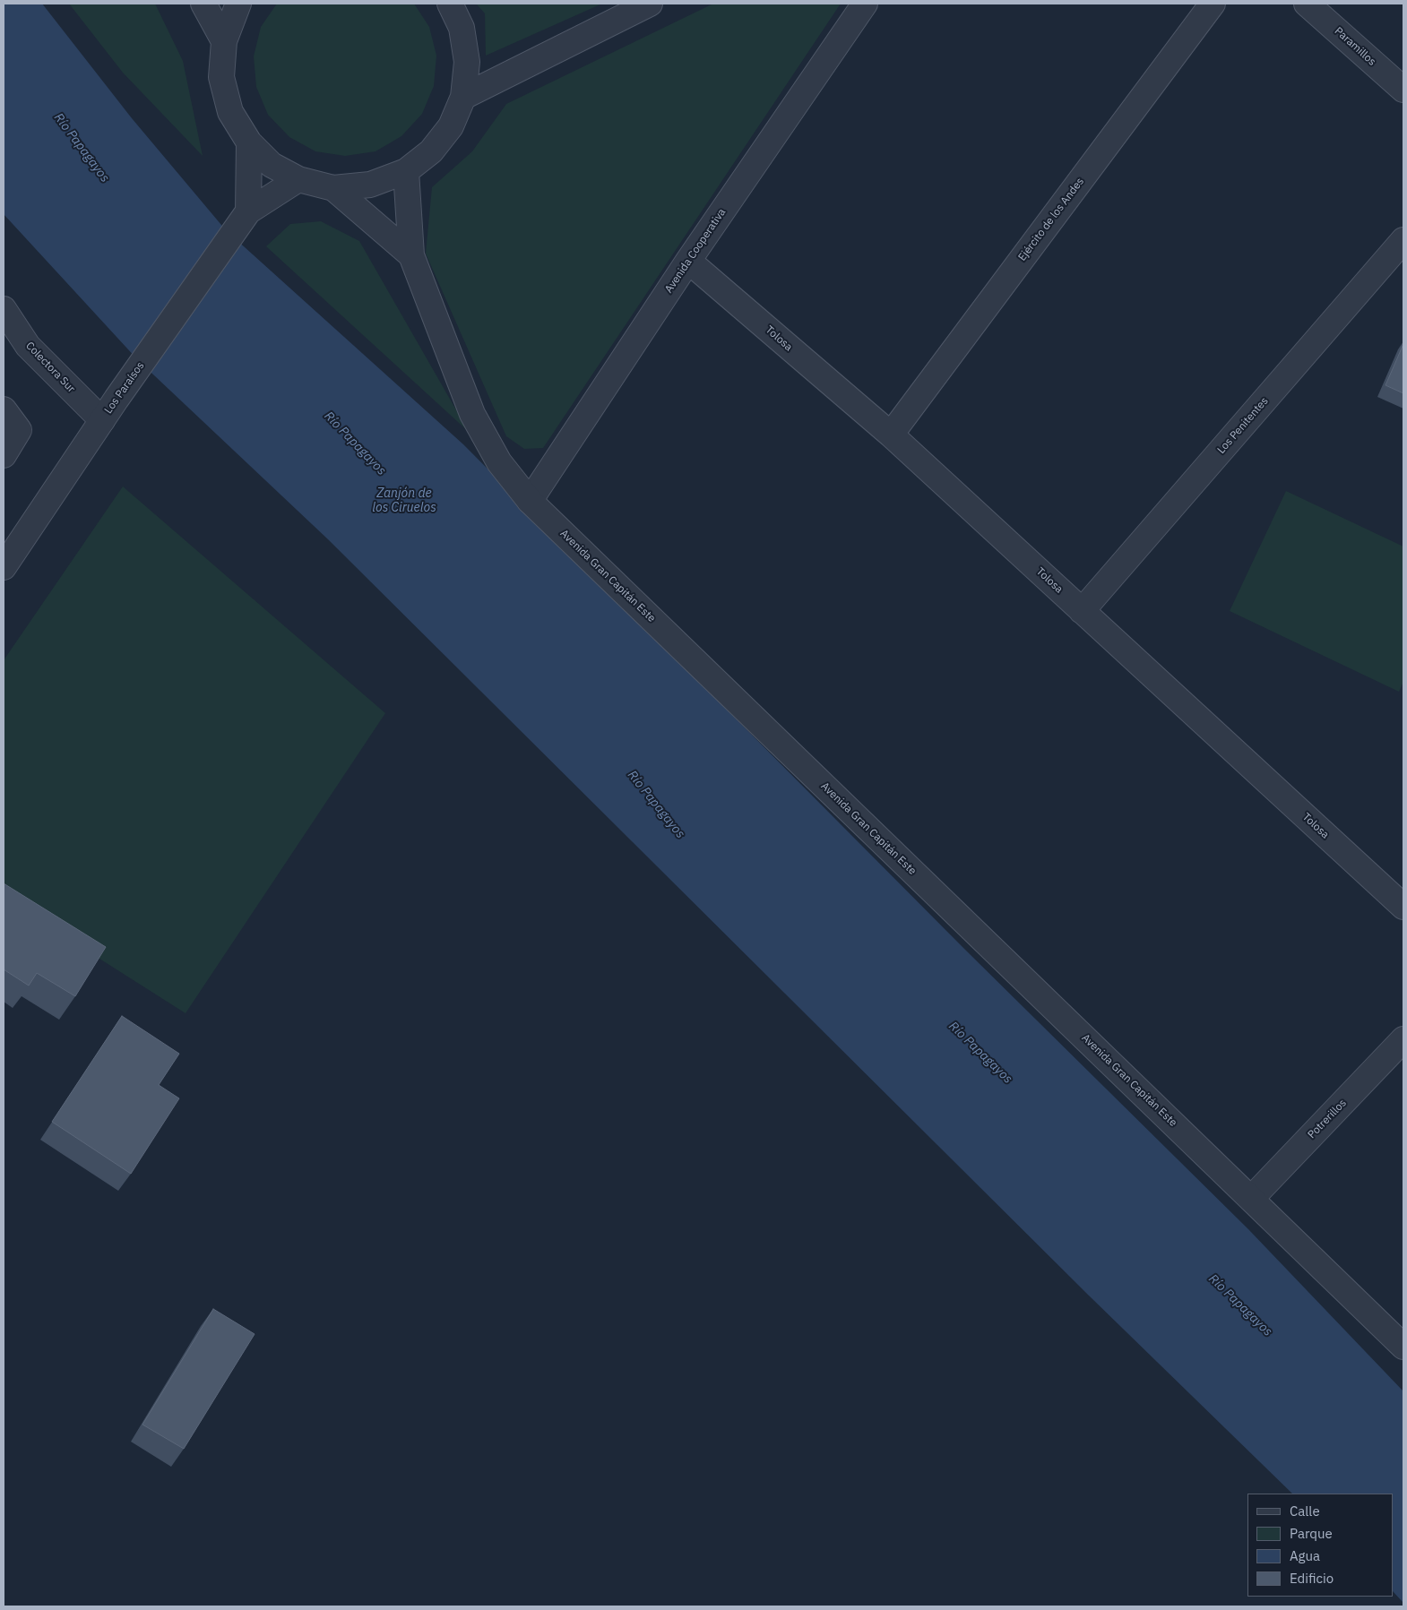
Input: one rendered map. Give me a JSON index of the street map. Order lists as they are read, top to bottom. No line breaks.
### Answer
{"streets":{"street":["Paramillos","Ejército de los Andes","Avenida Cooperativa","Tolosa","Colectora Sur","Los Paraísos","Los Penitentes","Avenida Gran Capitán Este","Potrerillos"]},"crossings":[["Ejército de los Andes","Tolosa"],["Avenida Cooperativa","Tolosa"],["Avenida Cooperativa","Avenida Gran Capitán Este"],["Tolosa","Los Penitentes"],["Colectora Sur","Los Paraísos"],["Avenida Gran Capitán Este","Potrerillos"]],"water":["Río Papagayos","Zanjón de los Ciruelos"],"legend":["Calle","Parque","Agua","Edificio"]}
